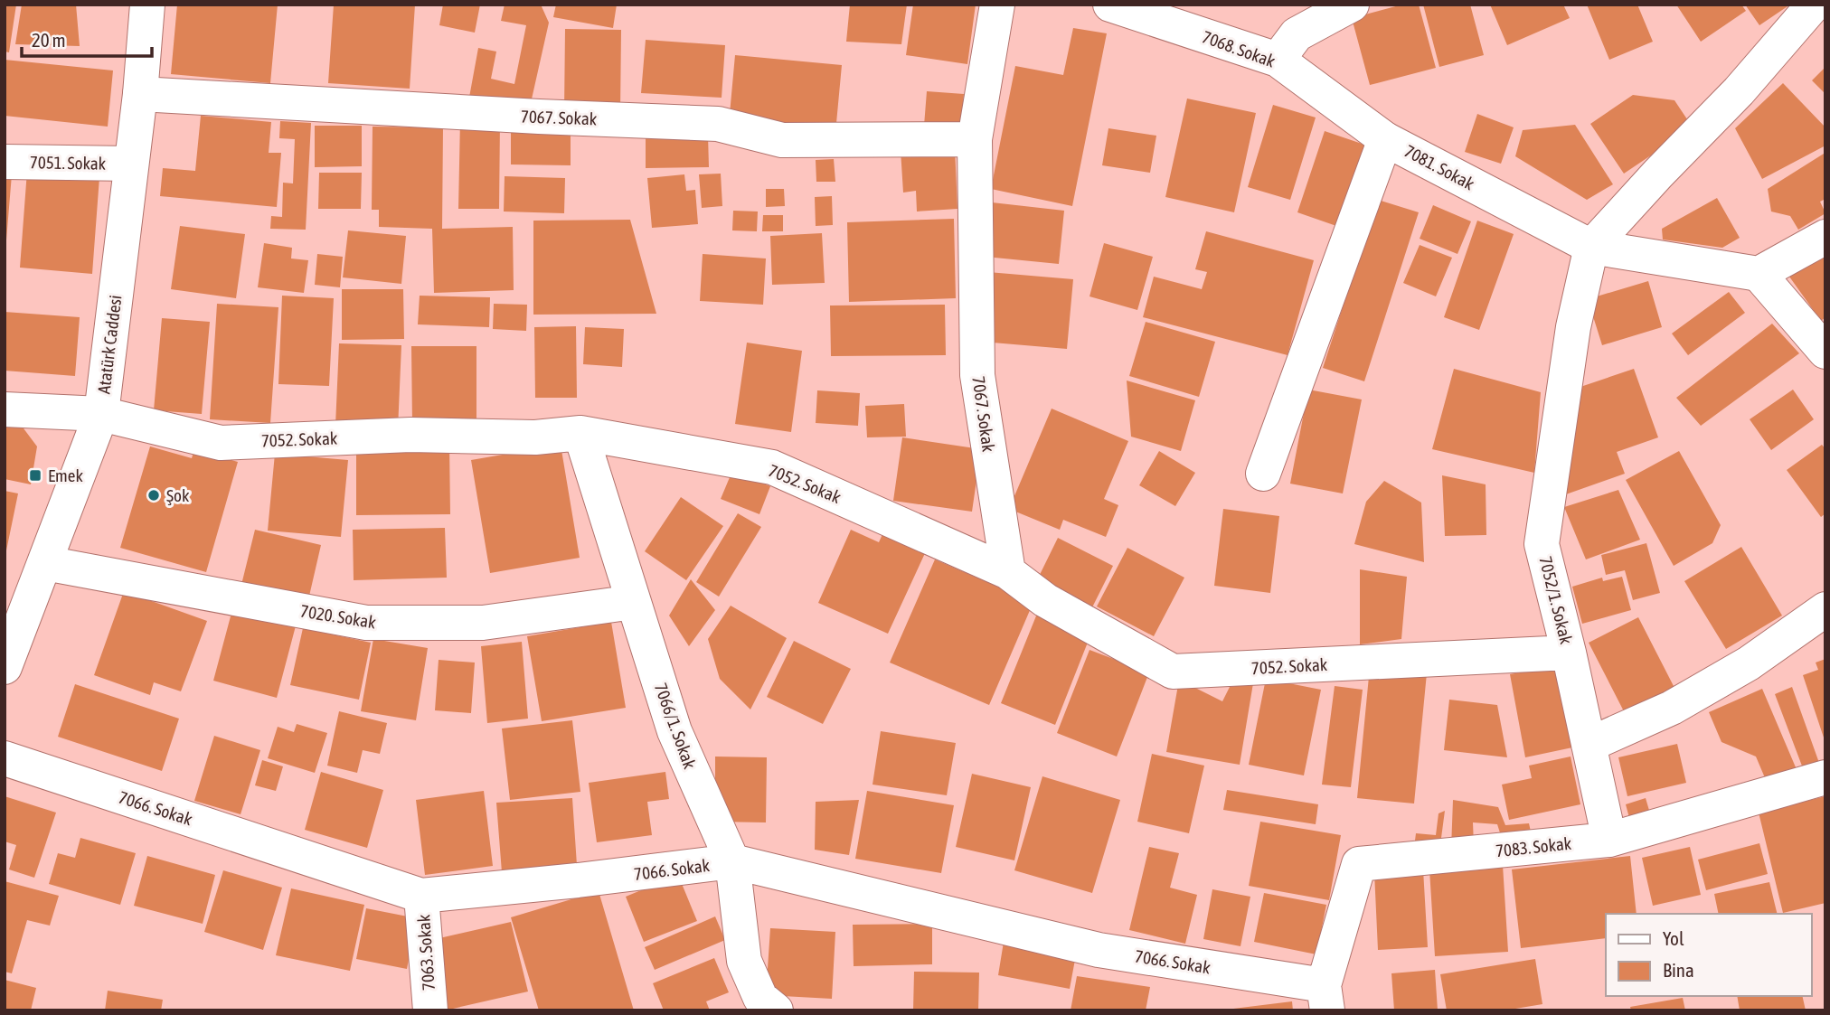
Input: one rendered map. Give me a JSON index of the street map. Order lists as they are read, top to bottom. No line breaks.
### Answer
{"streets":{"street":["7068. Sokak","7067. Sokak","7051. Sokak","7081. Sokak","Atatürk Caddesi","7052. Sokak","7052/1. Sokak","7020. Sokak","7066/1. Sokak","7066. Sokak","7083. Sokak","7063. Sokak"]},"crossings":[["7068. Sokak","7081. Sokak"],["7067. Sokak","Atatürk Caddesi"],["7067. Sokak","7052. Sokak"],["7051. Sokak","Atatürk Caddesi"],["7081. Sokak","7052/1. Sokak"],["Atatürk Caddesi","7052. Sokak"],["Atatürk Caddesi","7020. Sokak"],["7052. Sokak","7052/1. Sokak"],["7052. Sokak","7066/1. Sokak"],["7052/1. Sokak","7083. Sokak"],["7020. Sokak","7066/1. Sokak"],["7066/1. Sokak","7066. Sokak"],["7066. Sokak","7083. Sokak"],["7066. Sokak","7063. Sokak"]],"places":{"transit":["Emek"],"other":["Şok"]},"legend":["Yol","Bina"],"scale_bar":"20 m"}
